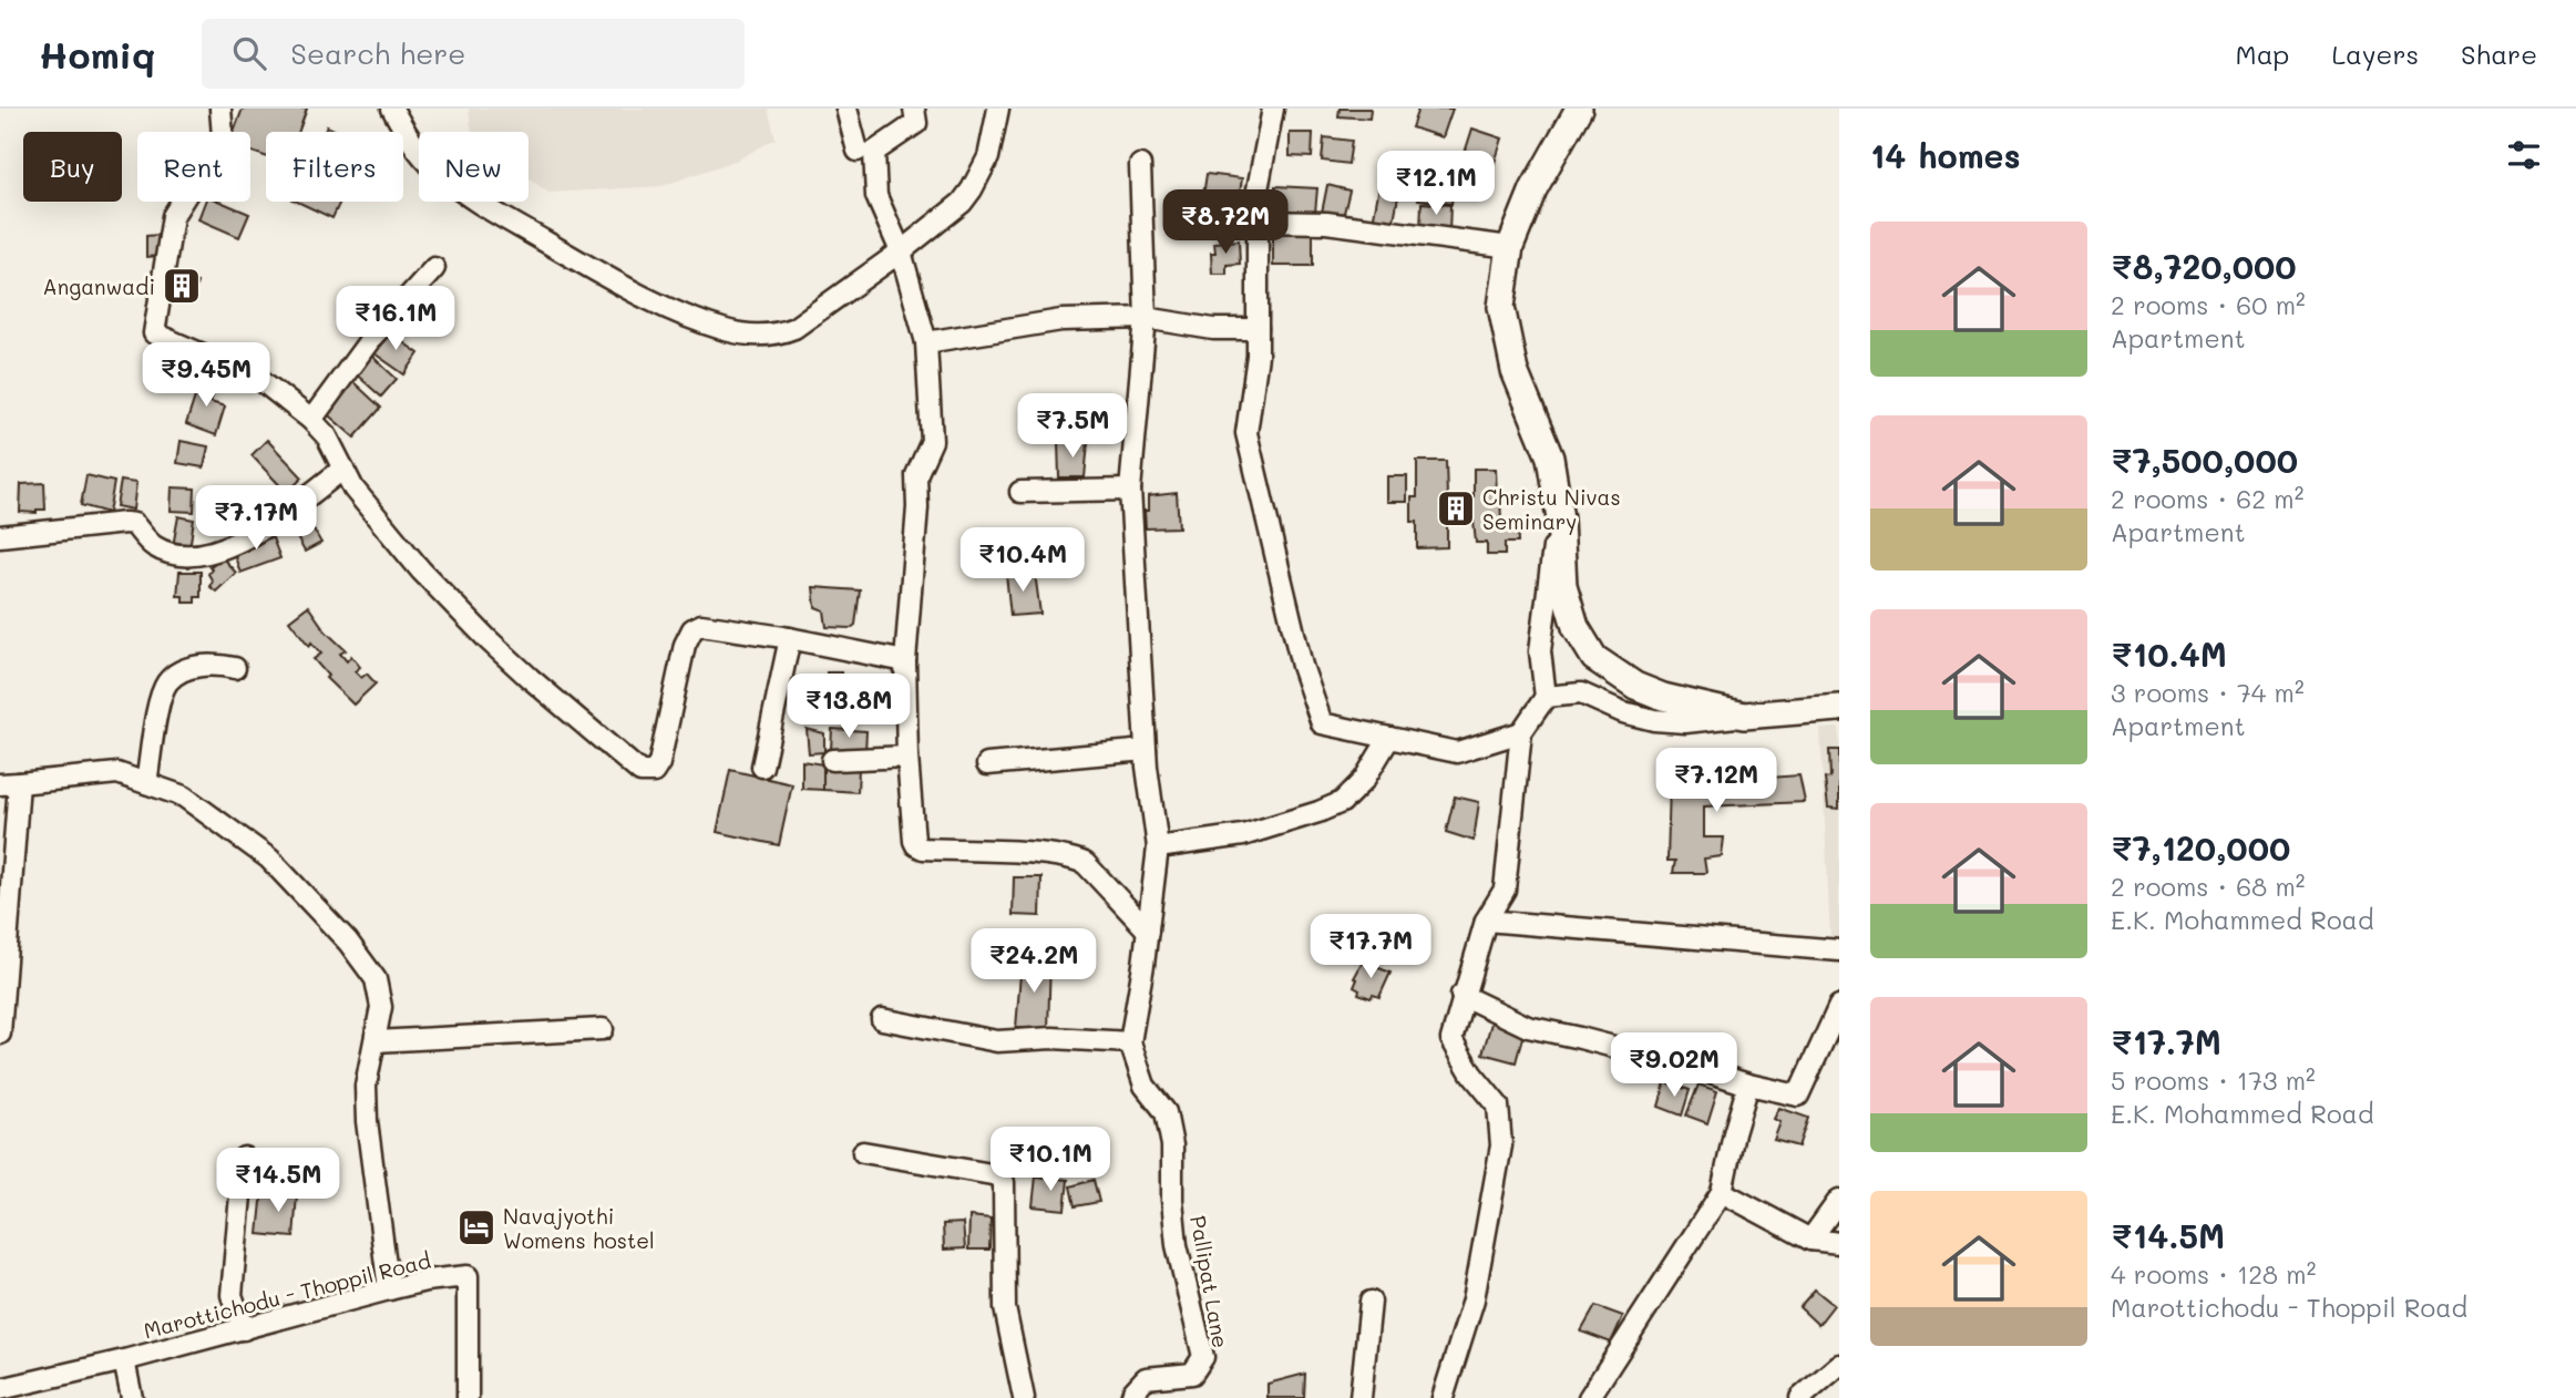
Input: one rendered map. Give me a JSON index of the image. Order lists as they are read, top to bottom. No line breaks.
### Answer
{"streets":{"street":["Pallipat Lane","Marottichodu - Thoppil Road"]},"places":{"building":["Anganwadi","Christu Nivas Seminary"],"hotel":["Navajyothi Womens hostel"]},"page":{"header":"Homiq","search":"Search here","nav":["Map","Layers","Share"],"heading":"14 homes","chip":["Buy","Rent","Filters","New"],"price":["₹12.1M","₹8.72M","₹16.1M","₹9.45M","₹7.5M","₹7.17M","₹10.4M","₹13.8M","₹7.12M","₹17.7M","₹24.2M","₹9.02M","₹10.1M","₹14.5M"],"list":[{"name":"₹8,720,000","note":"2 rooms · 60 m² · Apartment"},{"name":"₹7,500,000","note":"2 rooms · 62 m² · Apartment"},{"name":"₹10.4M","note":"3 rooms · 74 m² · Apartment"},{"name":"₹7,120,000","note":"2 rooms · 68 m² · E.K. Mohammed Road"},{"name":"₹17.7M","note":"5 rooms · 173 m² · E.K. Mohammed Road"},{"name":"₹14.5M","note":"4 rooms · 128 m² · Marottichodu - Thoppil Road"}]}}
